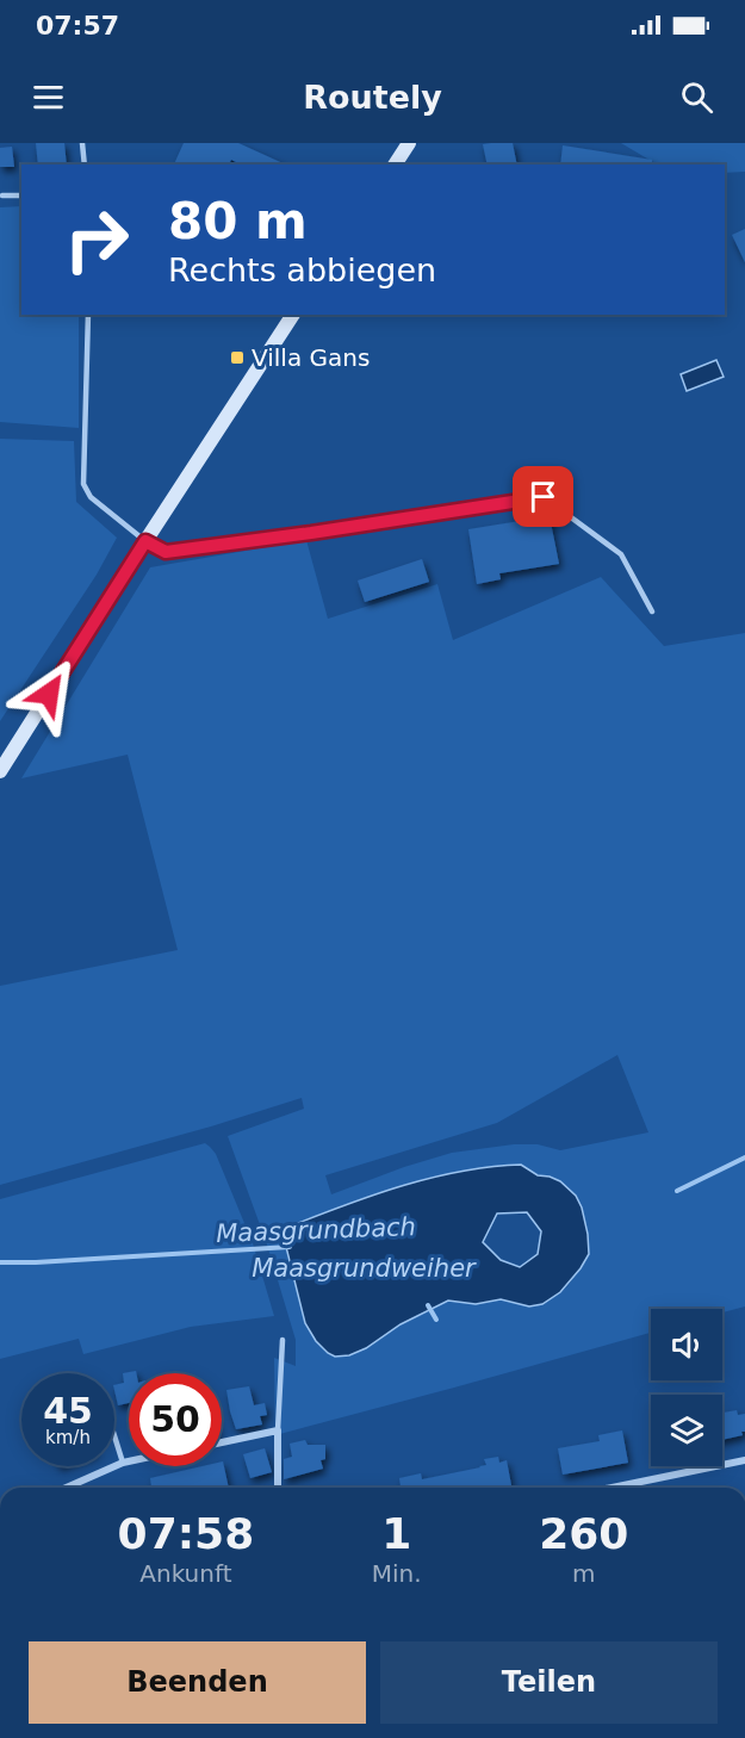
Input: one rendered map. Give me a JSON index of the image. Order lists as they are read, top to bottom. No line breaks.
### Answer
{"water":["Maasgrundbach","Maasgrundweiher"],"places":{"transit":["Villa Gans"]},"page":{"status":"07:57","header":"Routely","turn":["80 m","Rechts abbiegen"],"speed":"45 km/h","limit":"50","eta":["07:58","Ankunft","1","Min.","260","m"],"buttons":["Beenden","Teilen"]}}
